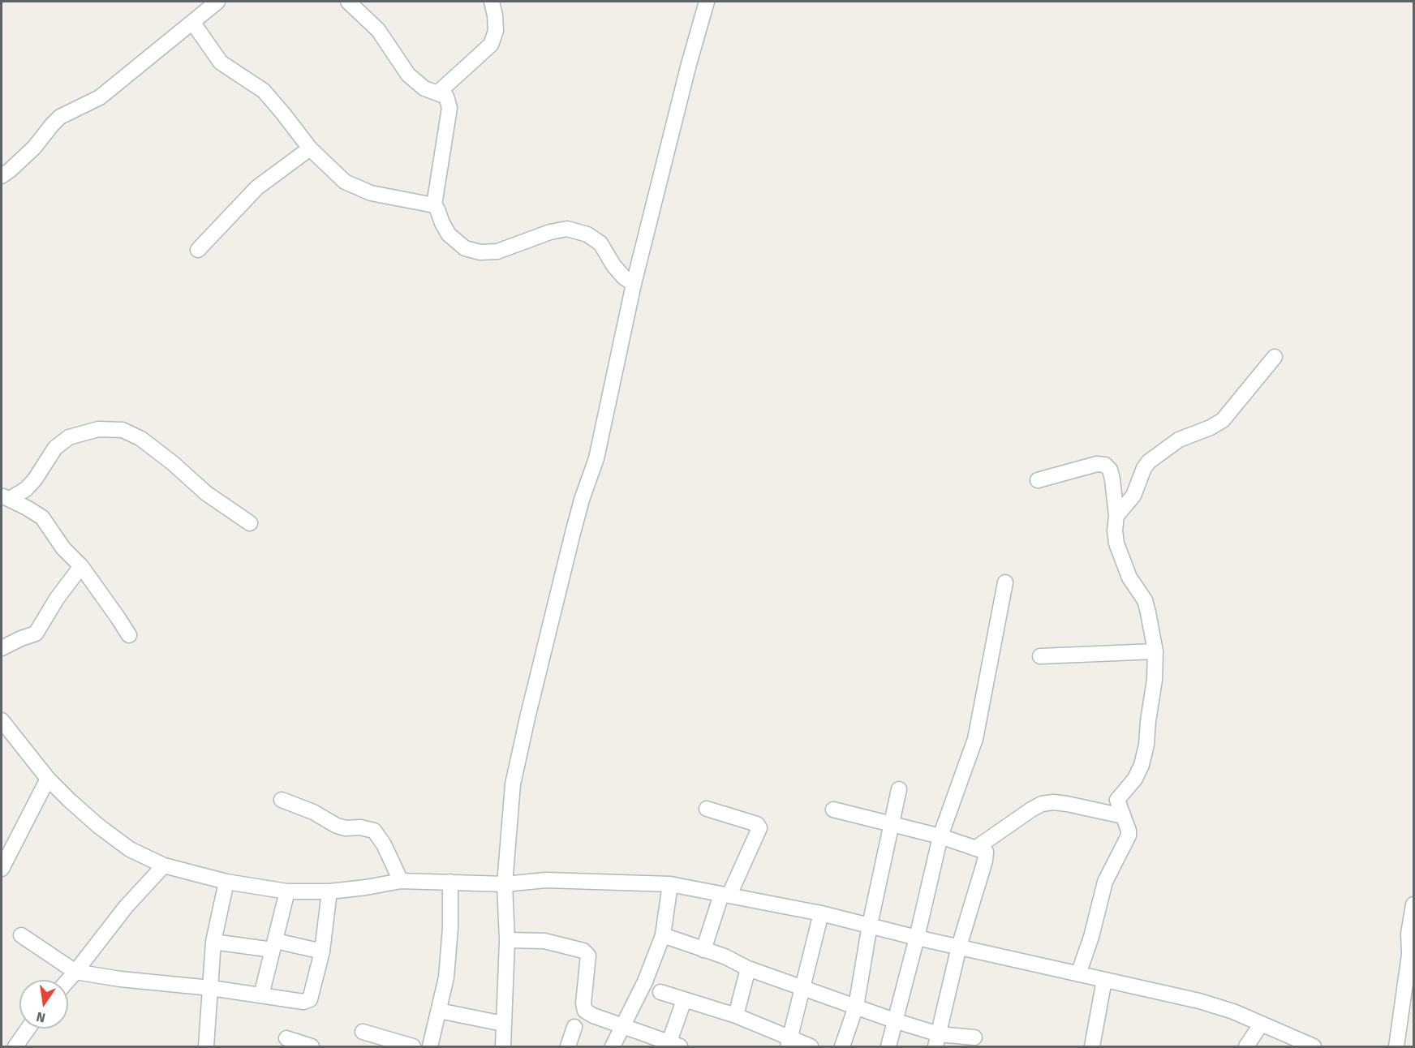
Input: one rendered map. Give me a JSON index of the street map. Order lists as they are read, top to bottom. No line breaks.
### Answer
{"north":"bottom"}
